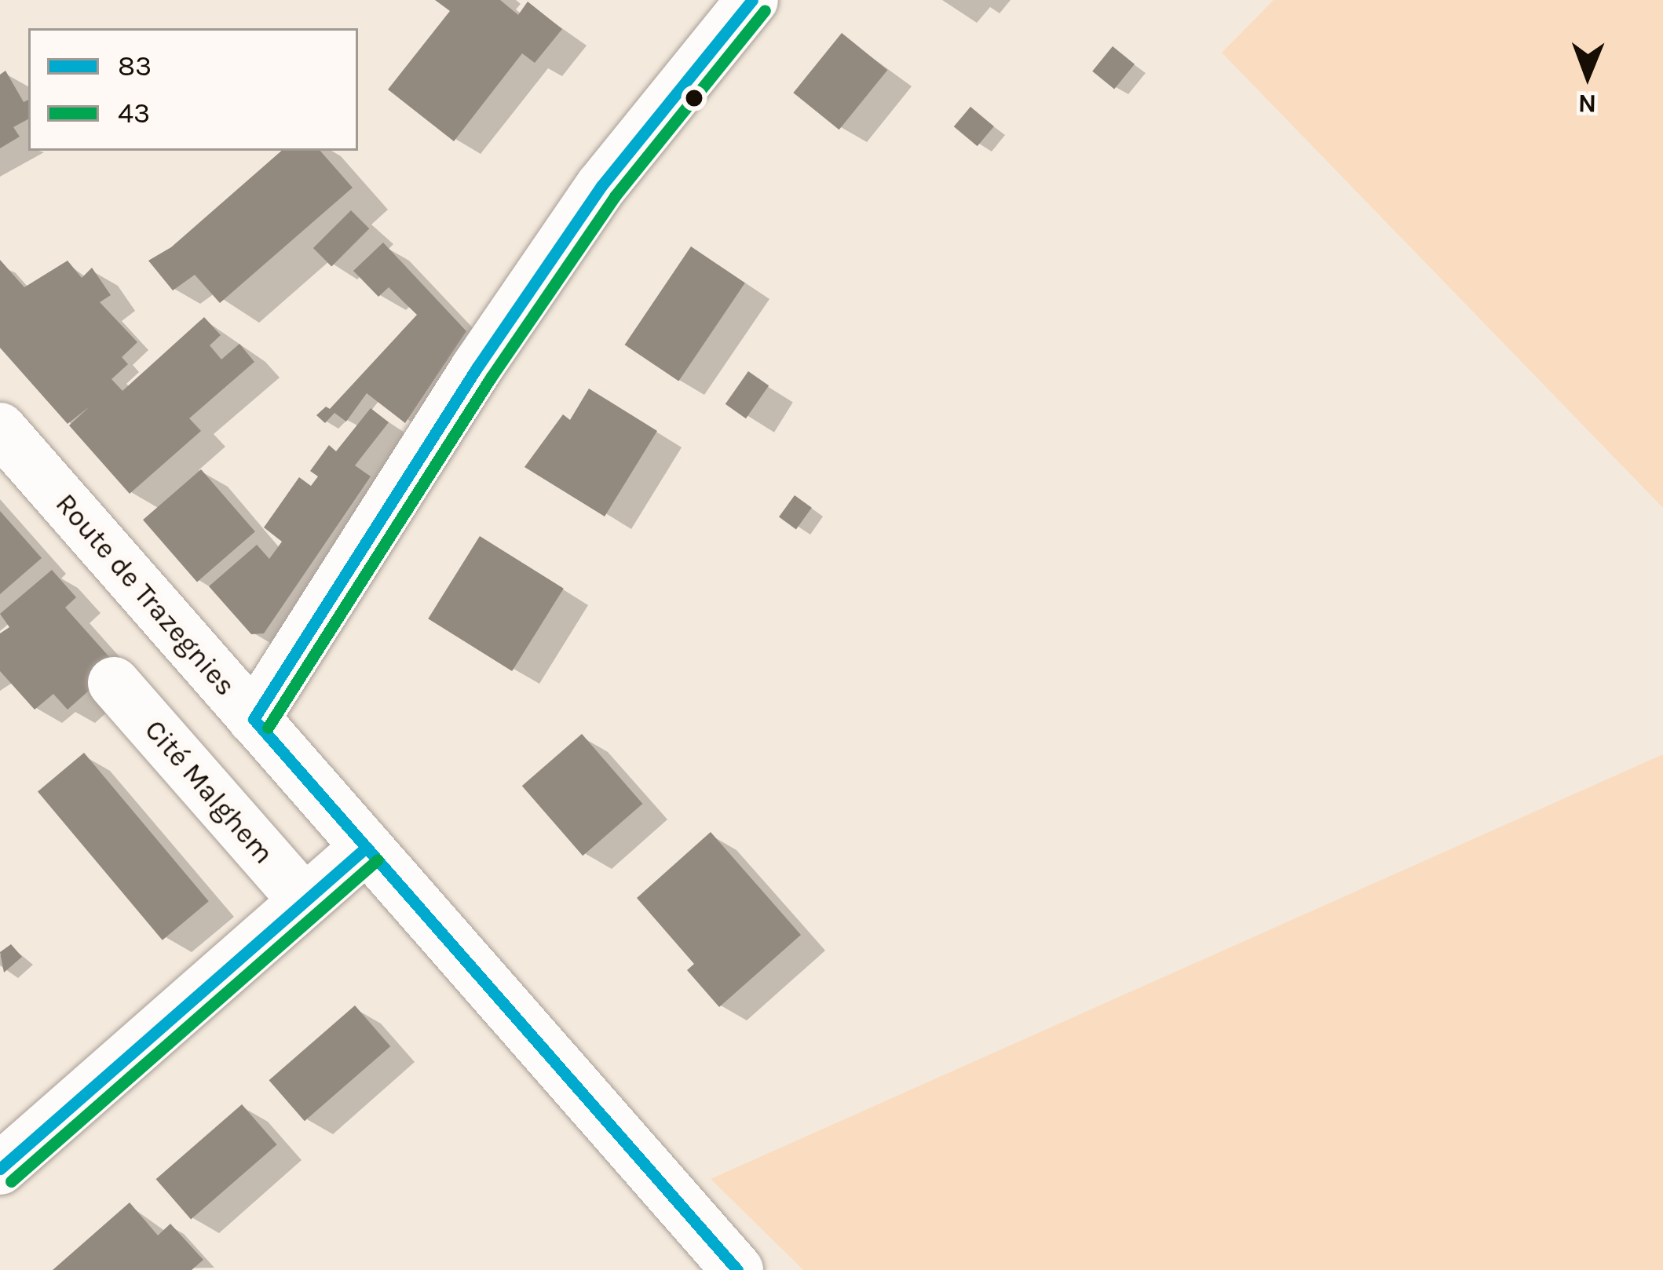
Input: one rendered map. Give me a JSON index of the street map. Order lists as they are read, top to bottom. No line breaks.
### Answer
{"streets":{"street":["Route de Trazegnies","Cité Malghem"]},"lines":["transit line 83","transit line 43"],"legend":["83","43"],"north":"bottom"}
